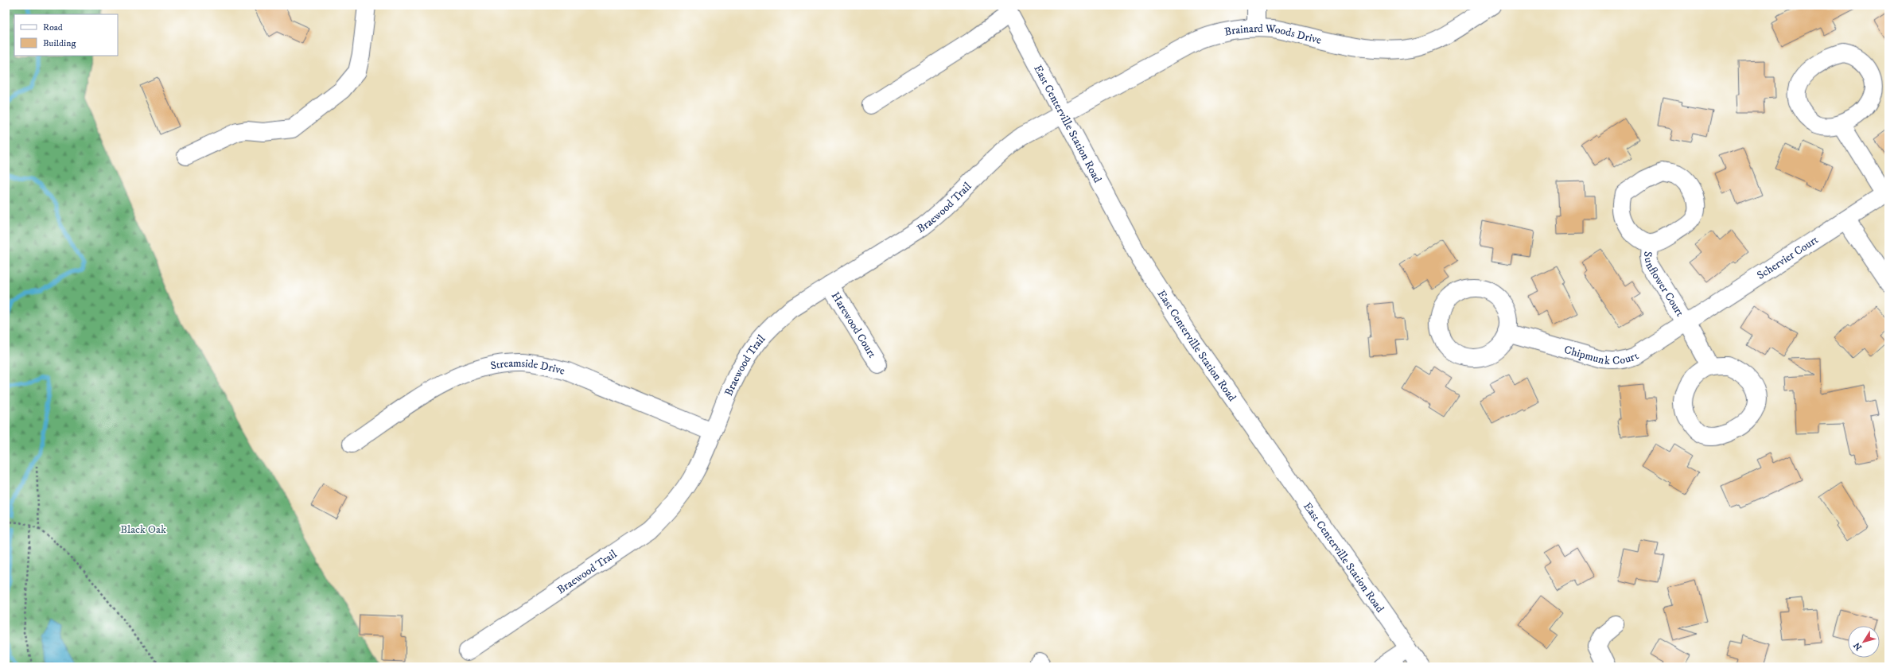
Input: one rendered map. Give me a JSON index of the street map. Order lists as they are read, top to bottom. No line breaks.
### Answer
{"streets":{"street":["Brainard Woods Drive","East Centerville Station Road","Braewood Trail","Schervier Court","Sunflower Court","Harewood Court","Chipmunk Court","Streamside Drive"]},"crossings":[["Brainard Woods Drive","East Centerville Station Road"],["Brainard Woods Drive","Braewood Trail"],["East Centerville Station Road","Braewood Trail"],["Braewood Trail","Harewood Court"],["Braewood Trail","Streamside Drive"],["Schervier Court","Sunflower Court"],["Schervier Court","Chipmunk Court"],["Sunflower Court","Chipmunk Court"]],"parks":["Black Oak"],"legend":["Road","Building"],"north":"bottom left"}
